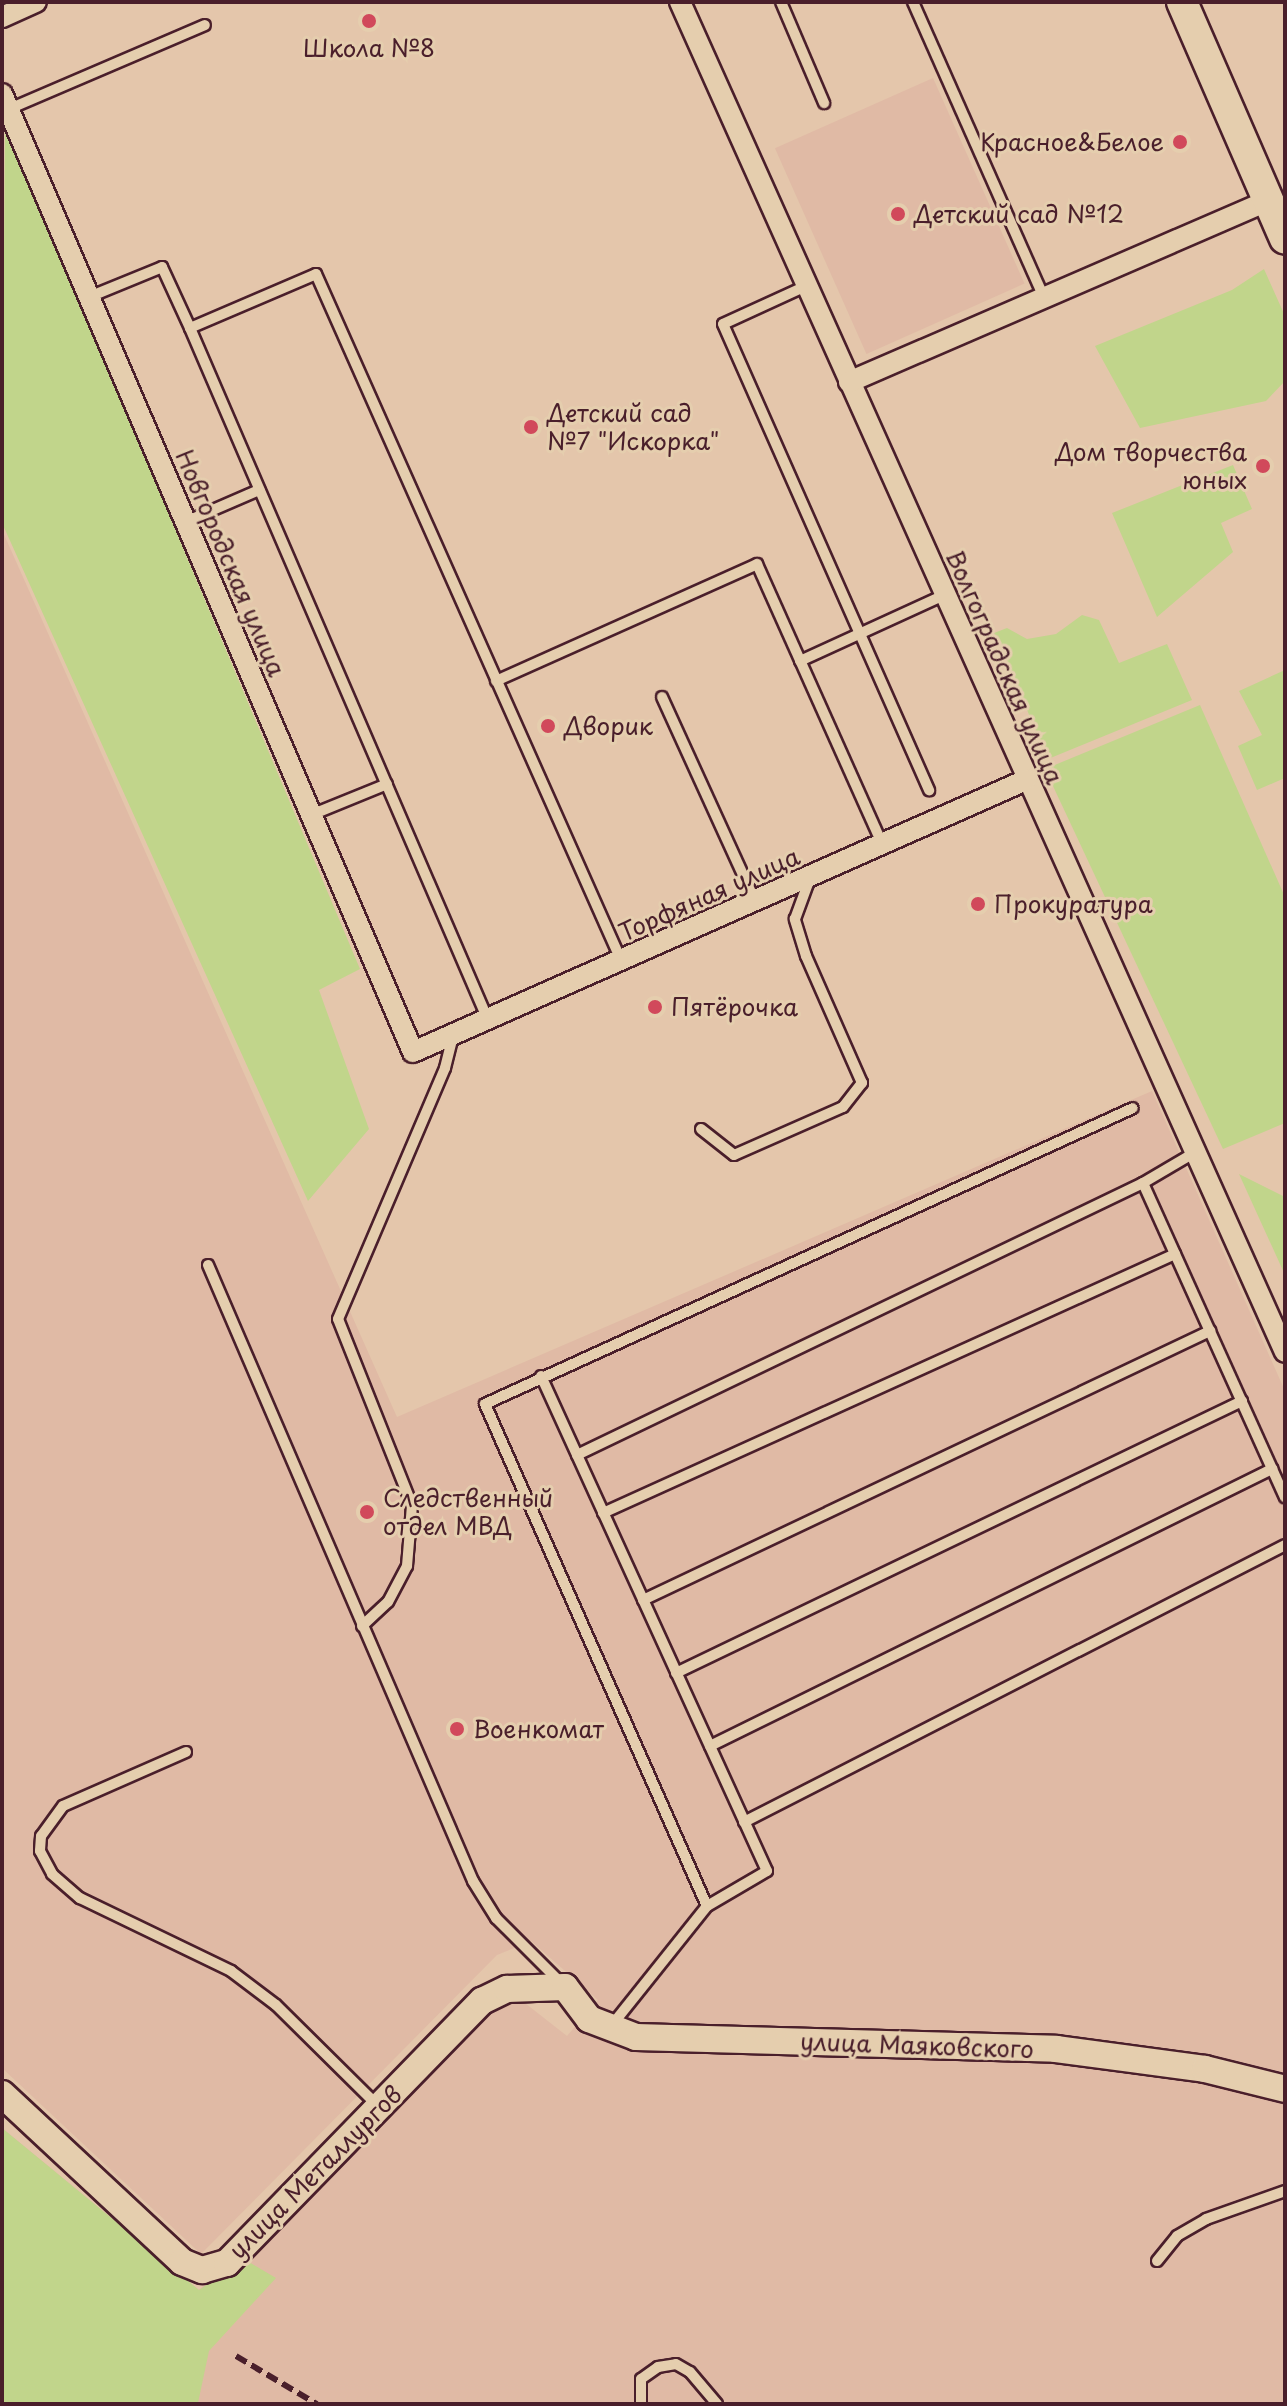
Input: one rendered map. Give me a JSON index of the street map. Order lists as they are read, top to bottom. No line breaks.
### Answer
{"streets":{"street":["Новгородская улица","Волгоградская улица","Торфяная улица","улица Маяковского","улица Металлургов"]},"crossings":[["Новгородская улица","Торфяная улица"],["Волгоградская улица","Торфяная улица"],["улица Маяковского","улица Металлургов"]],"places":["Школа №8","Красное&Белое","Детский cад №12","Детский cад №7 \"Искорка\"","Дом творчества юных","Дворик","Прокуратура","Пятёрочка","Следственный отдел МВД","Военкомат"]}
